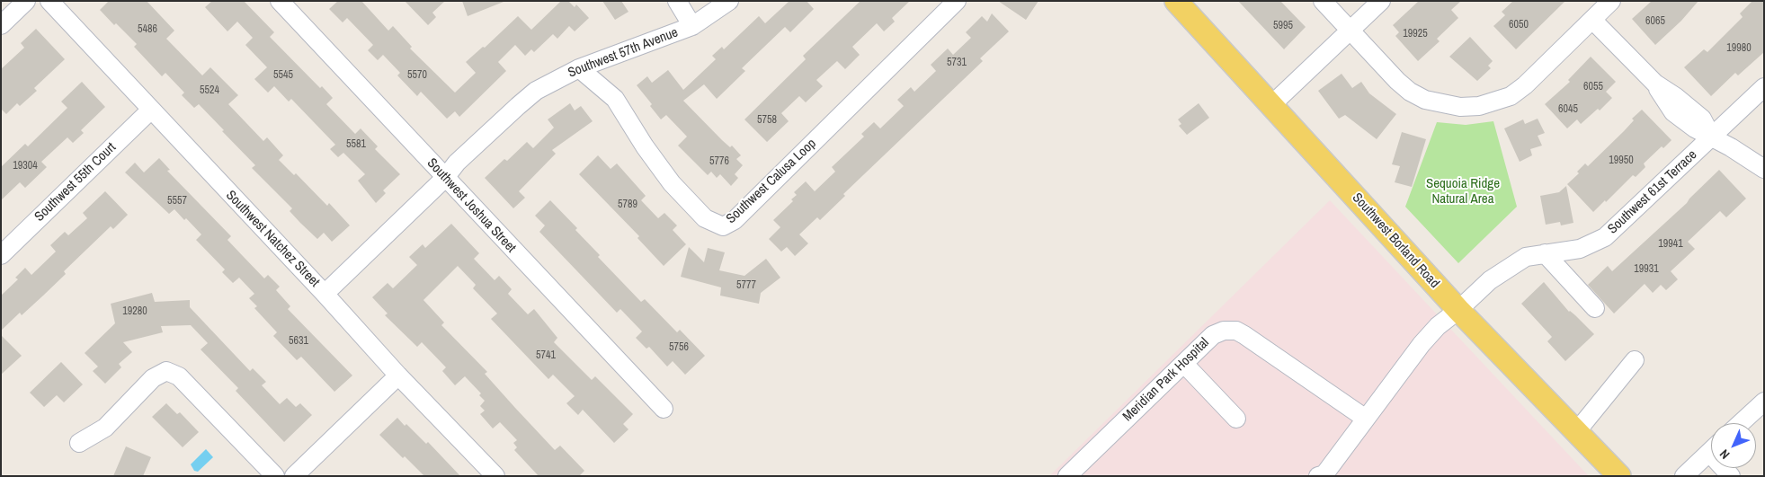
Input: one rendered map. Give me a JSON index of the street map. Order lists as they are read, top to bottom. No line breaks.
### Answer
{"streets":{"main road":["Southwest Borland Road"],"street":["Southwest 57th Avenue","Southwest Calusa Loop","Southwest 55th Court","Southwest 61st Terrace","Southwest Joshua Street","Southwest Natchez Street","Meridian Park Hospital"]},"crossings":[["Southwest 57th Avenue","Southwest Calusa Loop"],["Southwest 57th Avenue","Southwest Joshua Street"],["Southwest 57th Avenue","Southwest Natchez Street"],["Southwest 55th Court","Southwest Natchez Street"],["Southwest 61st Terrace","Southwest Borland Road"]],"parks":["Sequoia Ridge Natural Area"],"house_numbers":["6065","6050","5995","5486","19925","19980","5731","5545","5570","6055","5524","6045","5758","5581","19950","5776","19304","5557","5789","19941","19931","5777","19280","5631","5756","5741"],"north":"bottom left"}
